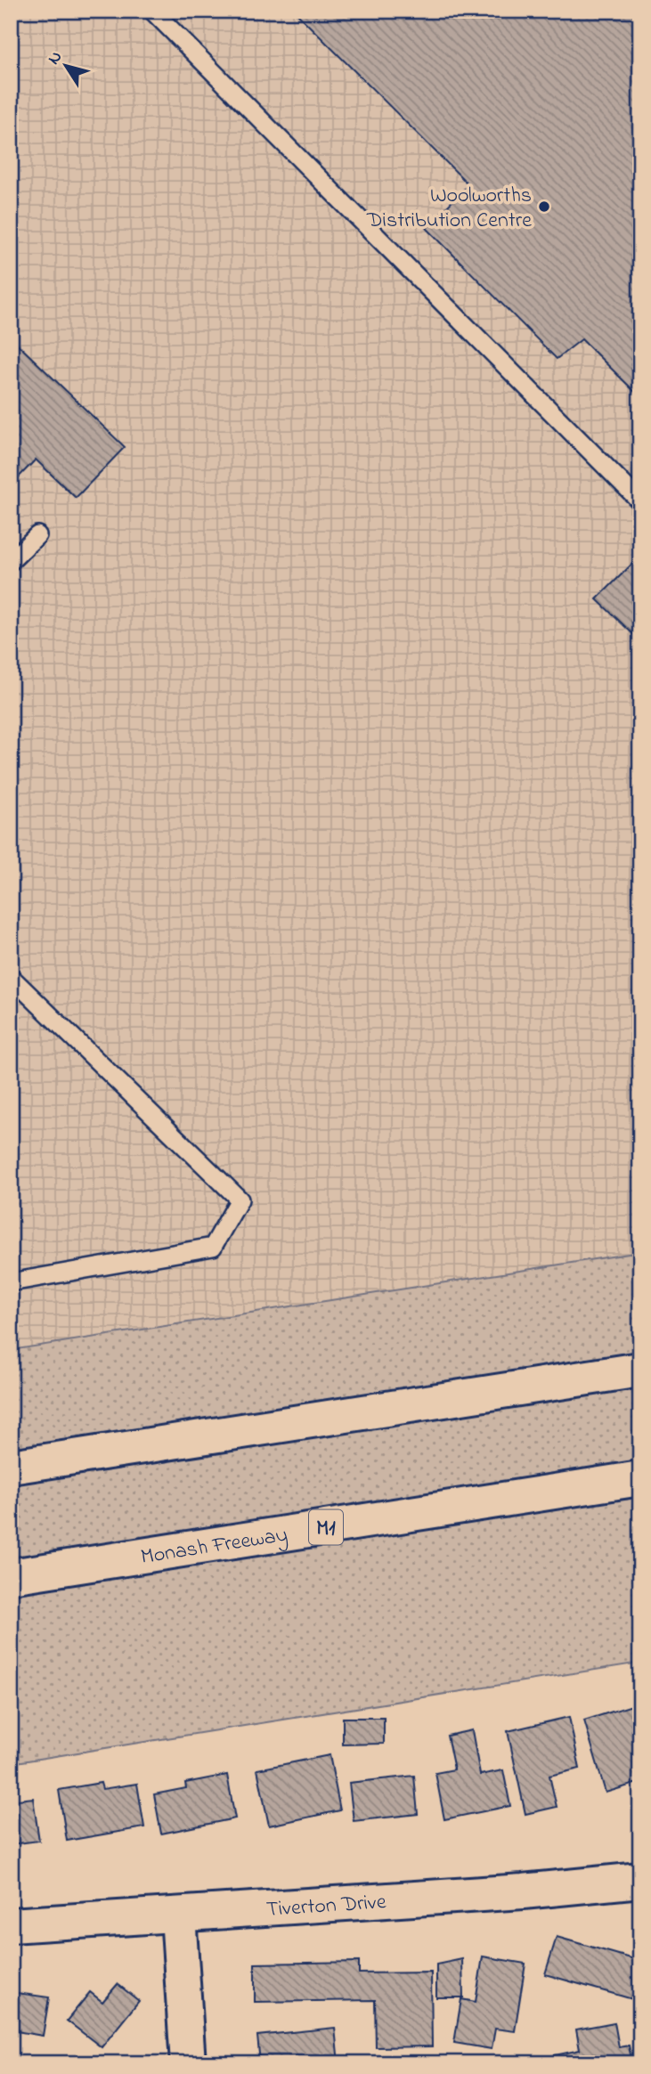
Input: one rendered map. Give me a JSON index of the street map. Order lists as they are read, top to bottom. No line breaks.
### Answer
{"streets":{"main road":["M1","Monash Freeway","Tiverton Drive"]},"places":["Woolworths Distribution Centre"],"north":"top left"}
